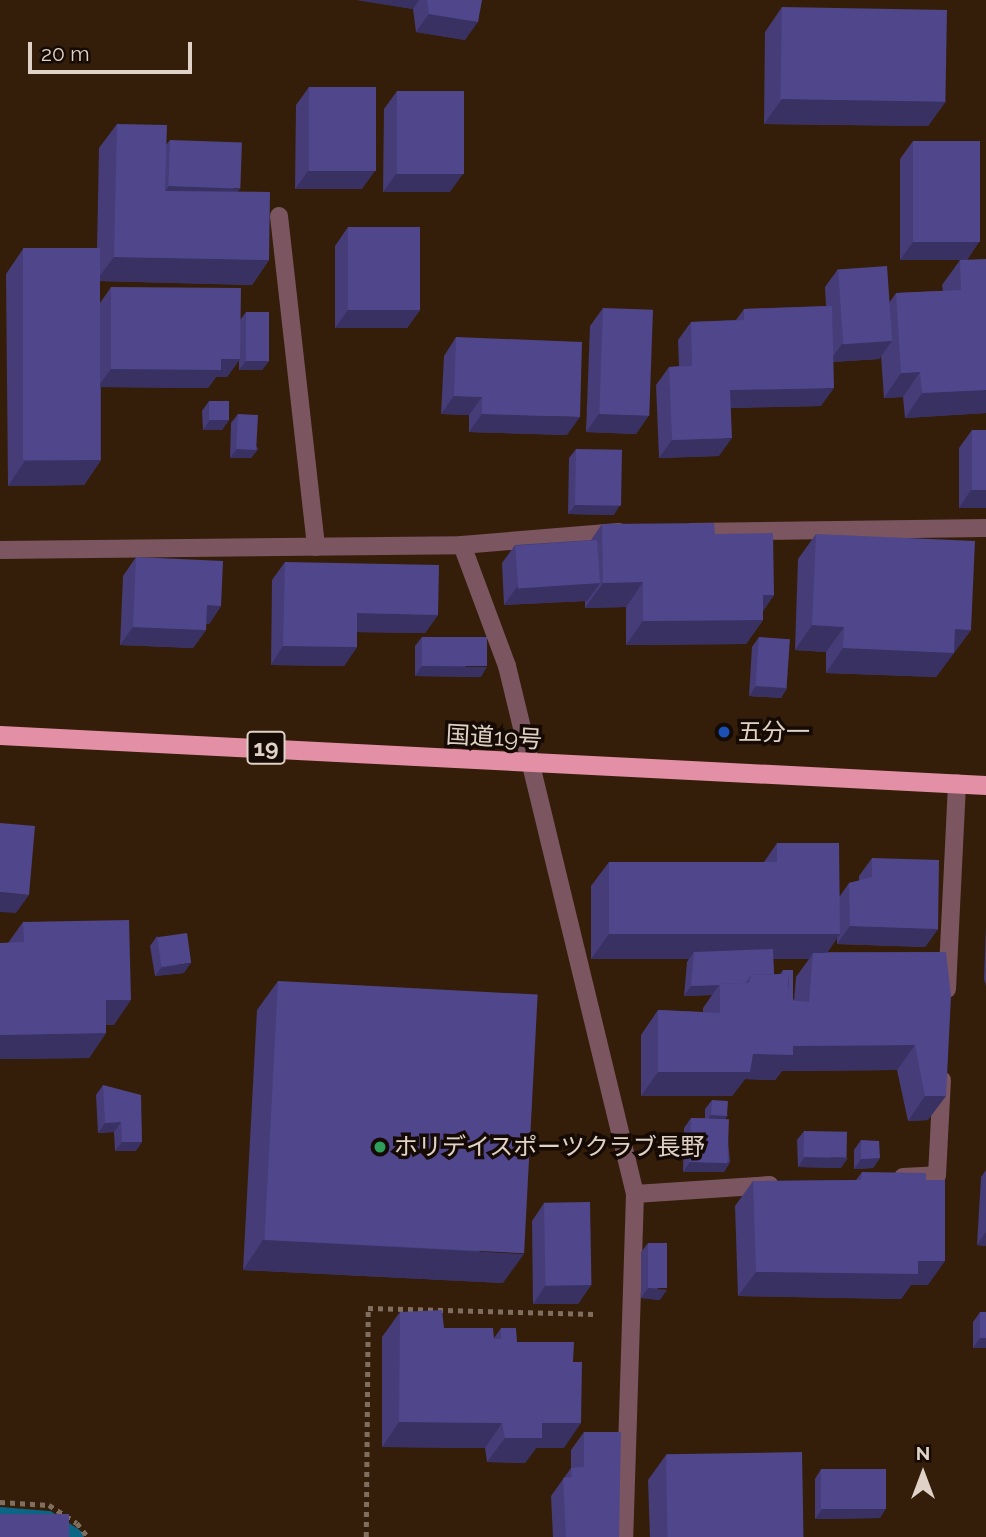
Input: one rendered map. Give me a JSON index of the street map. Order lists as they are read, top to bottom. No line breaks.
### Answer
{"streets":{"highway":["国道19号","19"]},"places":["五分一","ホリデイスポーツクラブ長野"],"scale_bar":"20 m","north":"top"}
